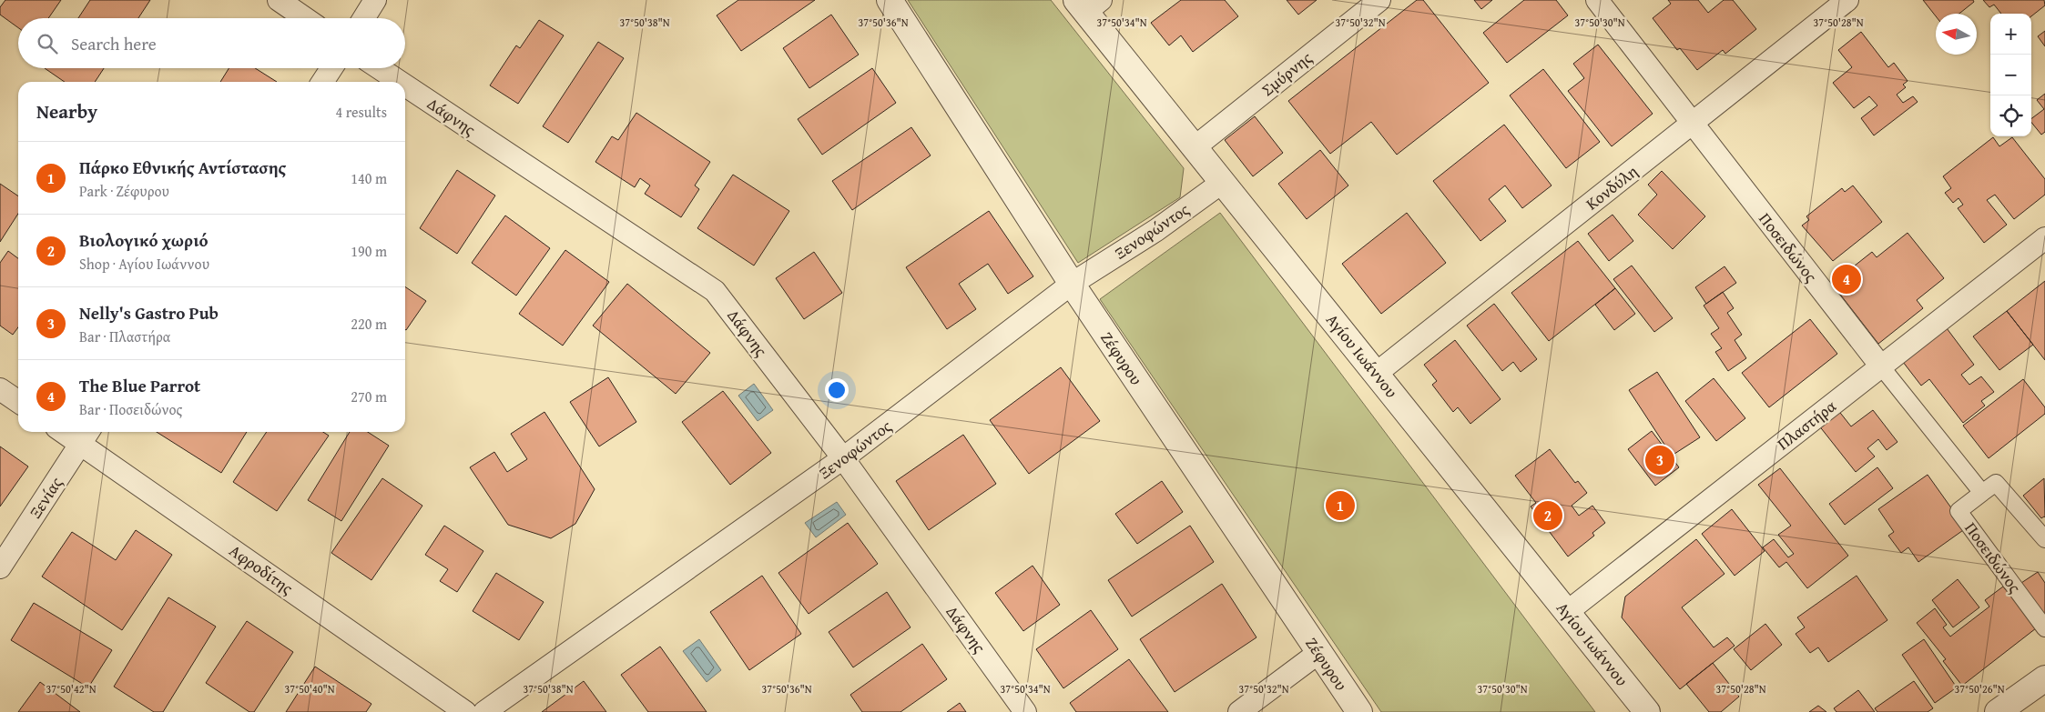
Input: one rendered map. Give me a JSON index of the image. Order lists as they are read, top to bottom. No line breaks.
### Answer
{"streets":{"street":["Σμύρνης","Δάφνης","Κονδύλη","Ξενοφώντος","Ποσειδώνος","Αγίου Ιωάννου","Ζέφυρου","Πλαστήρα","Ξενίας","Αφροδίτης"]},"crossings":[["Σμύρνης","Αγίου Ιωάννου"],["Δάφνης","Ξενοφώντος"],["Κονδύλη","Ποσειδώνος"],["Κονδύλη","Αγίου Ιωάννου"],["Ξενοφώντος","Αγίου Ιωάννου"],["Ξενοφώντος","Ζέφυρου"],["Ποσειδώνος","Πλαστήρα"],["Αγίου Ιωάννου","Πλαστήρα"],["Ξενίας","Αφροδίτης"]],"north":"left","page":{"map_buttons":["+","−"],"search":"Search here","heading":["Nearby","4 results"],"list":[{"mark":"1","name":"Πάρκο Εθνικής Αντίστασης","note":"Park · Ζέφυρου","value":"140 m"},{"mark":"2","name":"Βιολογικό χωριό","note":"Shop · Αγίου Ιωάννου","value":"190 m"},{"mark":"3","name":"Nelly's Gastro Pub","note":"Bar · Πλαστήρα","value":"220 m"},{"mark":"4","name":"The Blue Parrot","note":"Bar · Ποσειδώνος","value":"270 m"}],"pins":["4","3","1","2"]},"coordinates":["37°50'38\"N","37°50'36\"N","37°50'34\"N","37°50'32\"N","37°50'30\"N","37°50'28\"N","37°50'42\"N","37°50'40\"N","37°50'26\"N"]}
